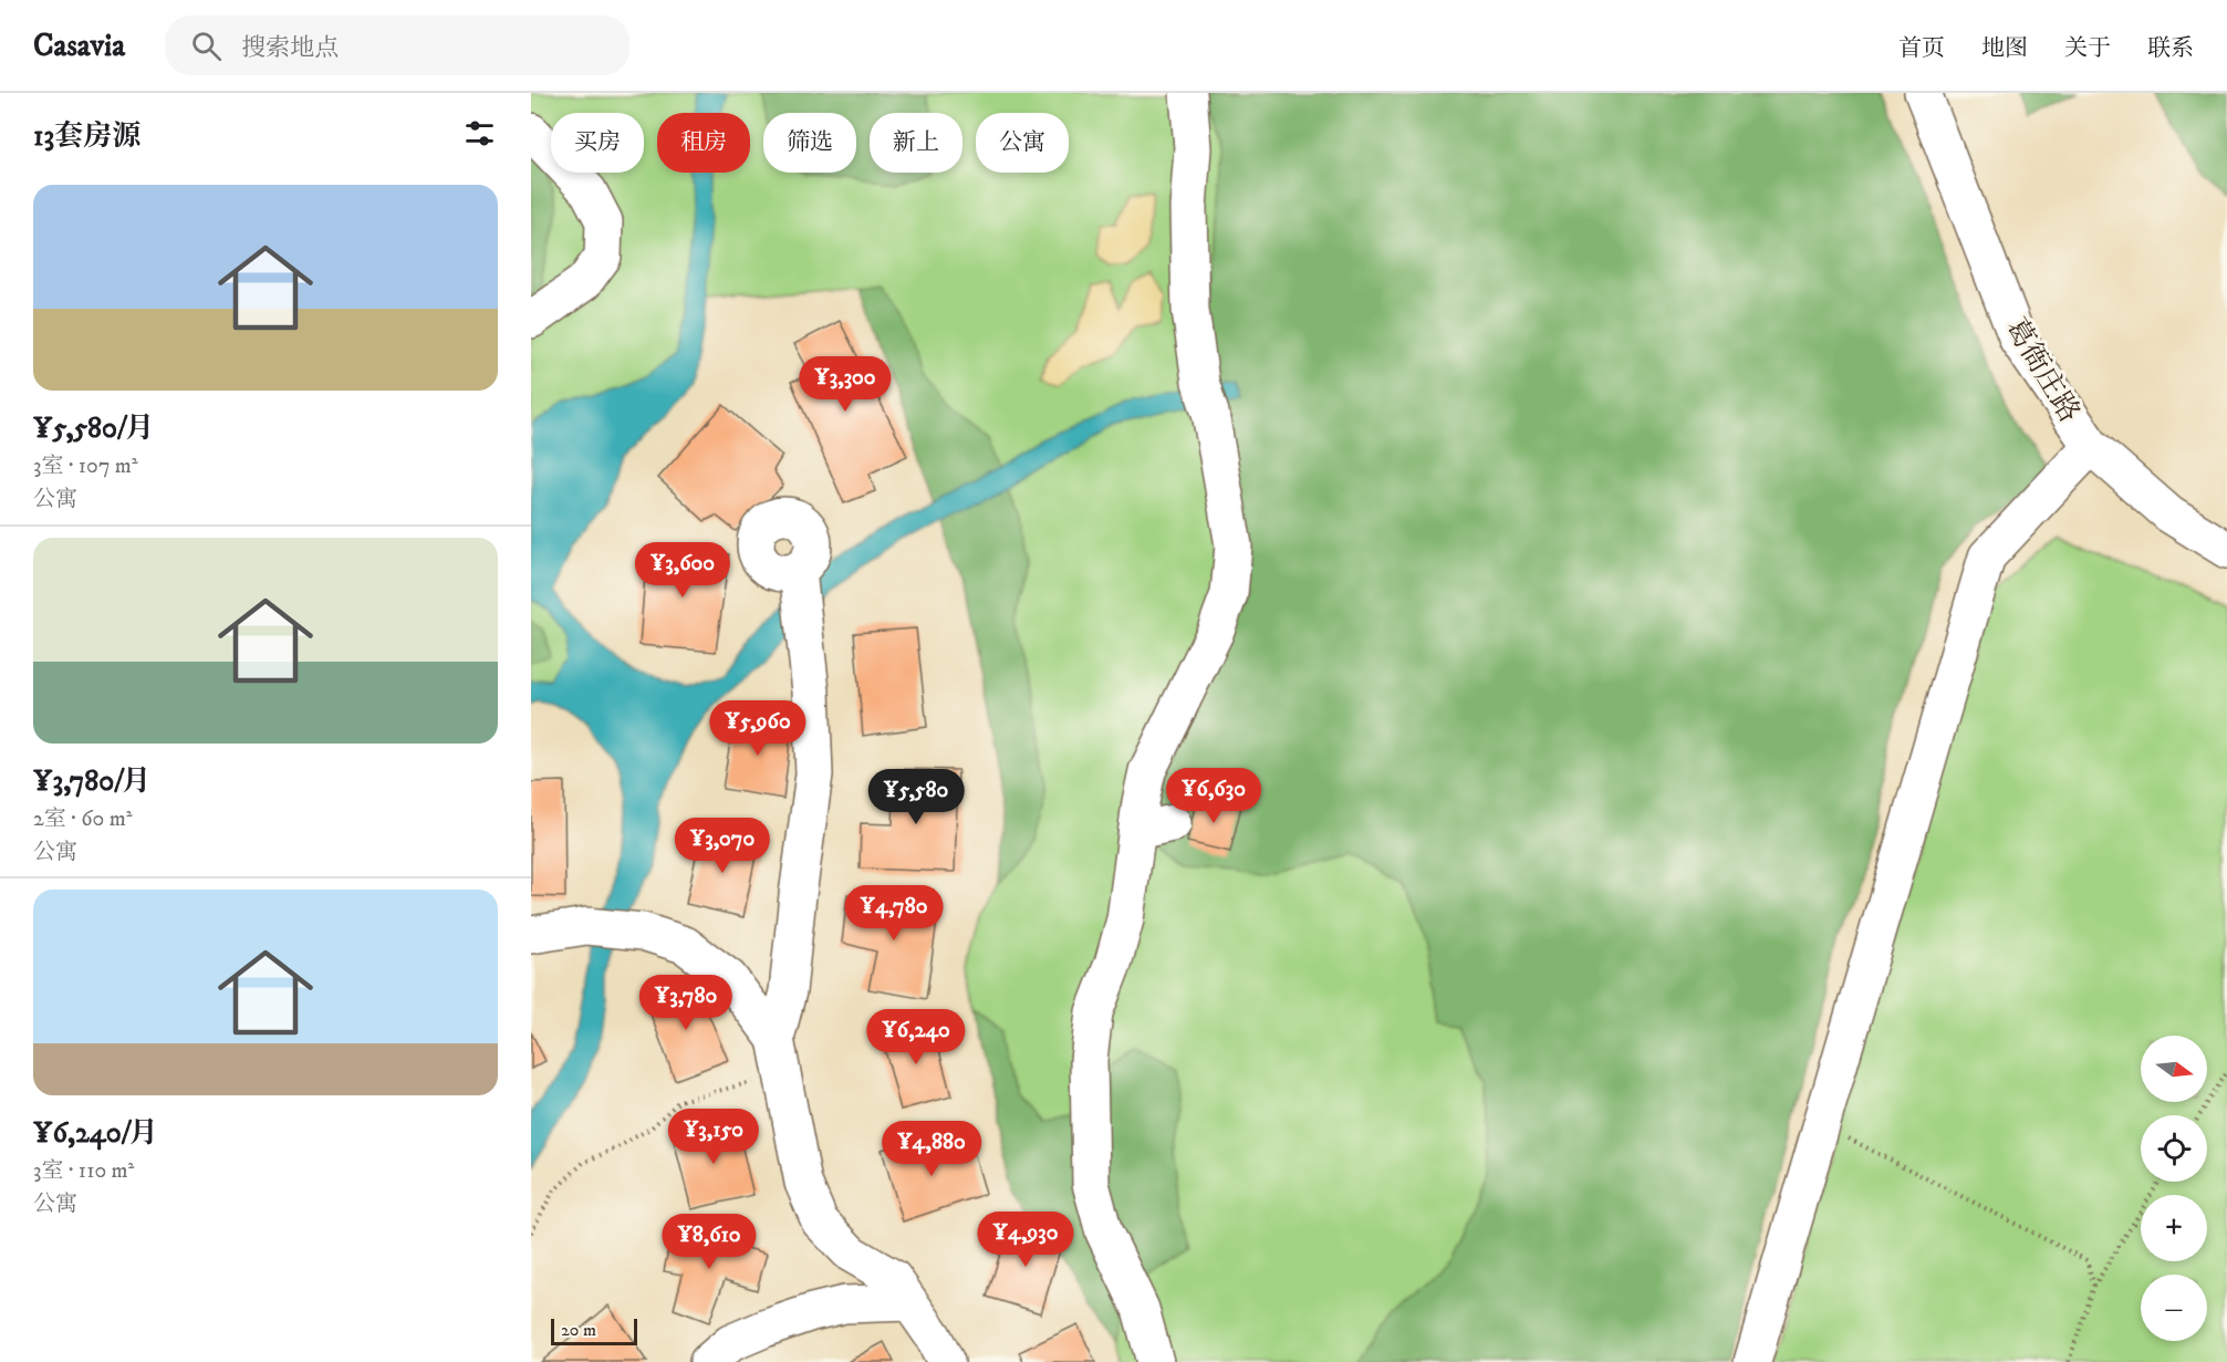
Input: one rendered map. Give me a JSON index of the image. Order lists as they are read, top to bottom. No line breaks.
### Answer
{"streets":{"street":["葛衙庄路"]},"scale_bar":"20 m","north":"right","page":{"header":"Casavia","search":"搜索地点","nav":["首页","地图","关于","联系"],"heading":"13套房源","chip":["买房","租房","筛选","新上","公寓"],"list":[{"name":"¥5,580/月","note":"3室 · 107 m² · 公寓"},{"name":"¥3,780/月","note":"2室 · 60 m² · 公寓"},{"name":"¥6,240/月","note":"3室 · 110 m² · 公寓"}],"price":["¥3,300","¥3,600","¥5,960","¥6,630","¥5,580","¥3,070","¥4,780","¥3,780","¥6,240","¥3,150","¥4,880","¥4,930","¥8,610"],"map_buttons":["+","−"],"scale":"20 m"}}
